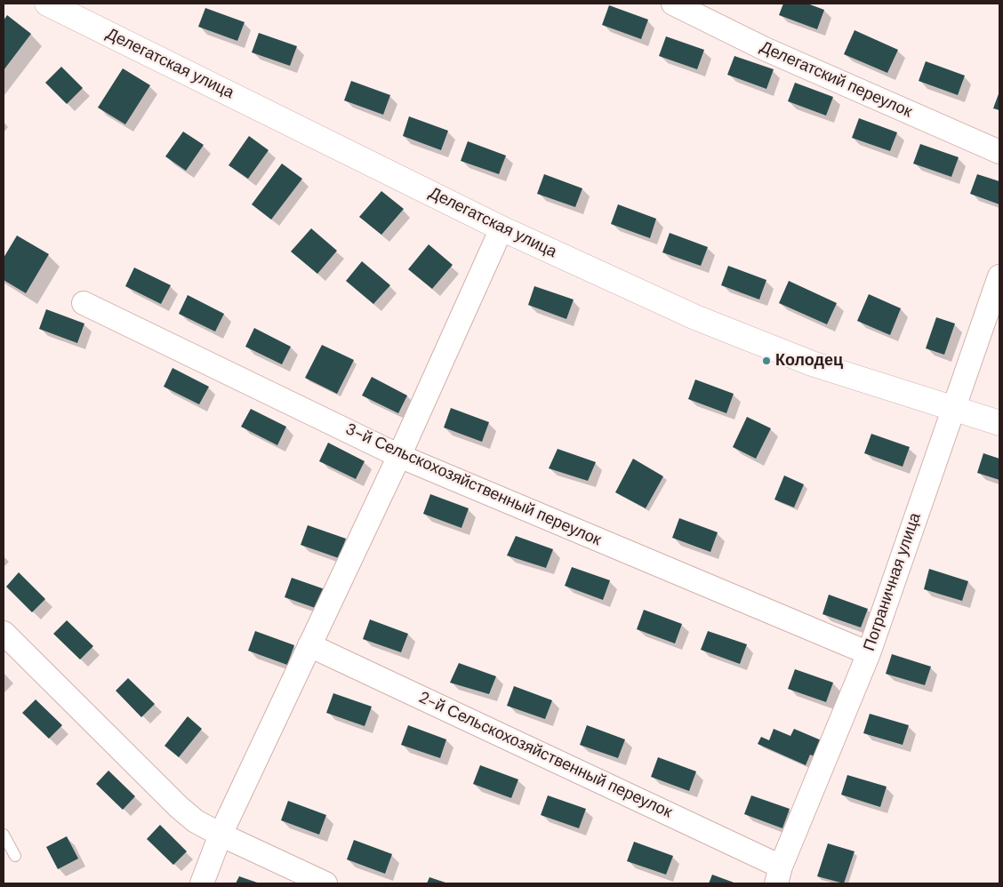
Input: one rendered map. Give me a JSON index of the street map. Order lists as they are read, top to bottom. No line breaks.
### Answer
{"streets":{"street":["Делегатская улица","Делегатский переулок","3-й Сельскохозяйственный переулок","Пограничная улица","2-й Сельскохозяйственный переулок"]},"crossings":[["Делегатская улица","Пограничная улица"],["3-й Сельскохозяйственный переулок","Пограничная улица"],["Пограничная улица","2-й Сельскохозяйственный переулок"]],"places":["Колодец"]}
